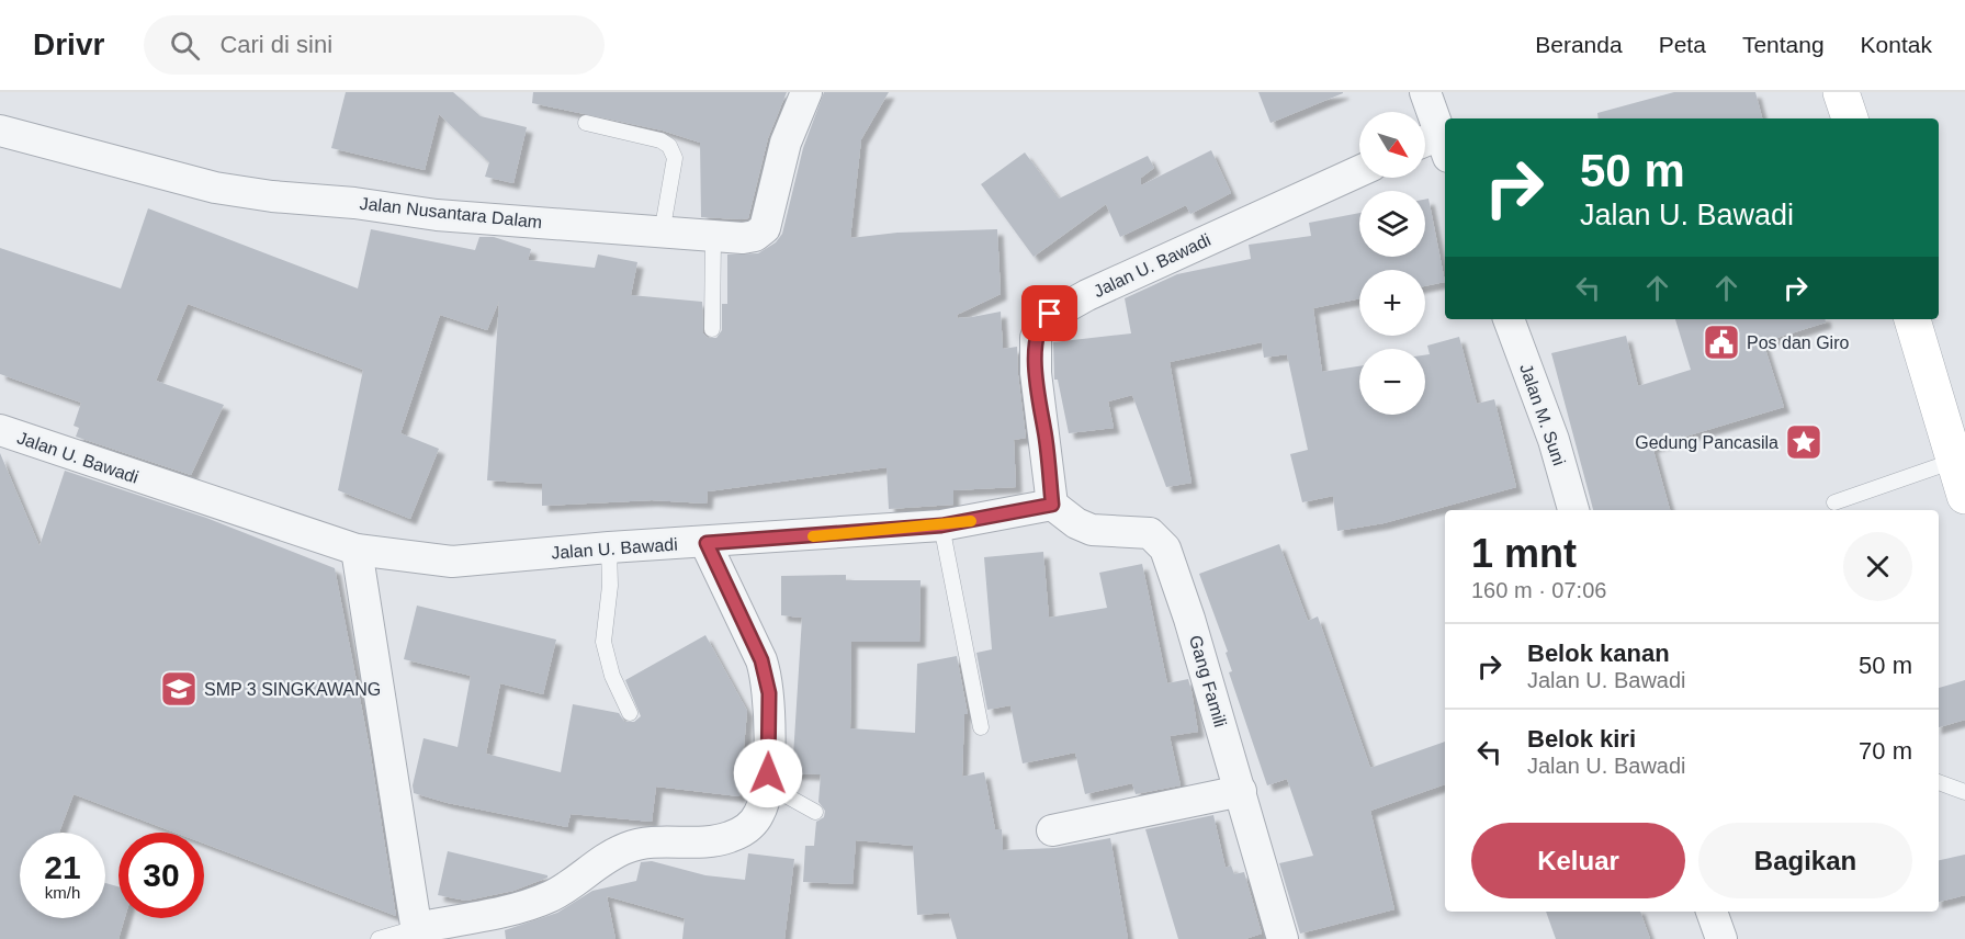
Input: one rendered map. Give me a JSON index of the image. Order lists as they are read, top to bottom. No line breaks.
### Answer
{"streets":{"street":["Jalan Nusantara Dalam","Jalan U. Bawadi","Jalan M. Suni","Gang Famili"]},"crossings":[["Jalan U. Bawadi","Gang Famili"]],"places":{"public building":["Pos dan Giro"],"place":["Gedung Pancasila"],"school or university":["SMP 3 SINGKAWANG"]},"north":"bottom right","page":{"header":"Drivr","search":"Cari di sini","nav":["Beranda","Peta","Tentang","Kontak"],"map_buttons":["+","−"],"turn":["50 m","Jalan U. Bawadi"],"heading":["1 mnt","160 m · 07:06"],"list":[{"name":"Belok kanan","note":"Jalan U. Bawadi","value":"50 m"},{"name":"Belok kiri","note":"Jalan U. Bawadi","value":"70 m"}],"buttons":["Keluar","Bagikan"],"speed":"21 km/h","limit":"30"}}
